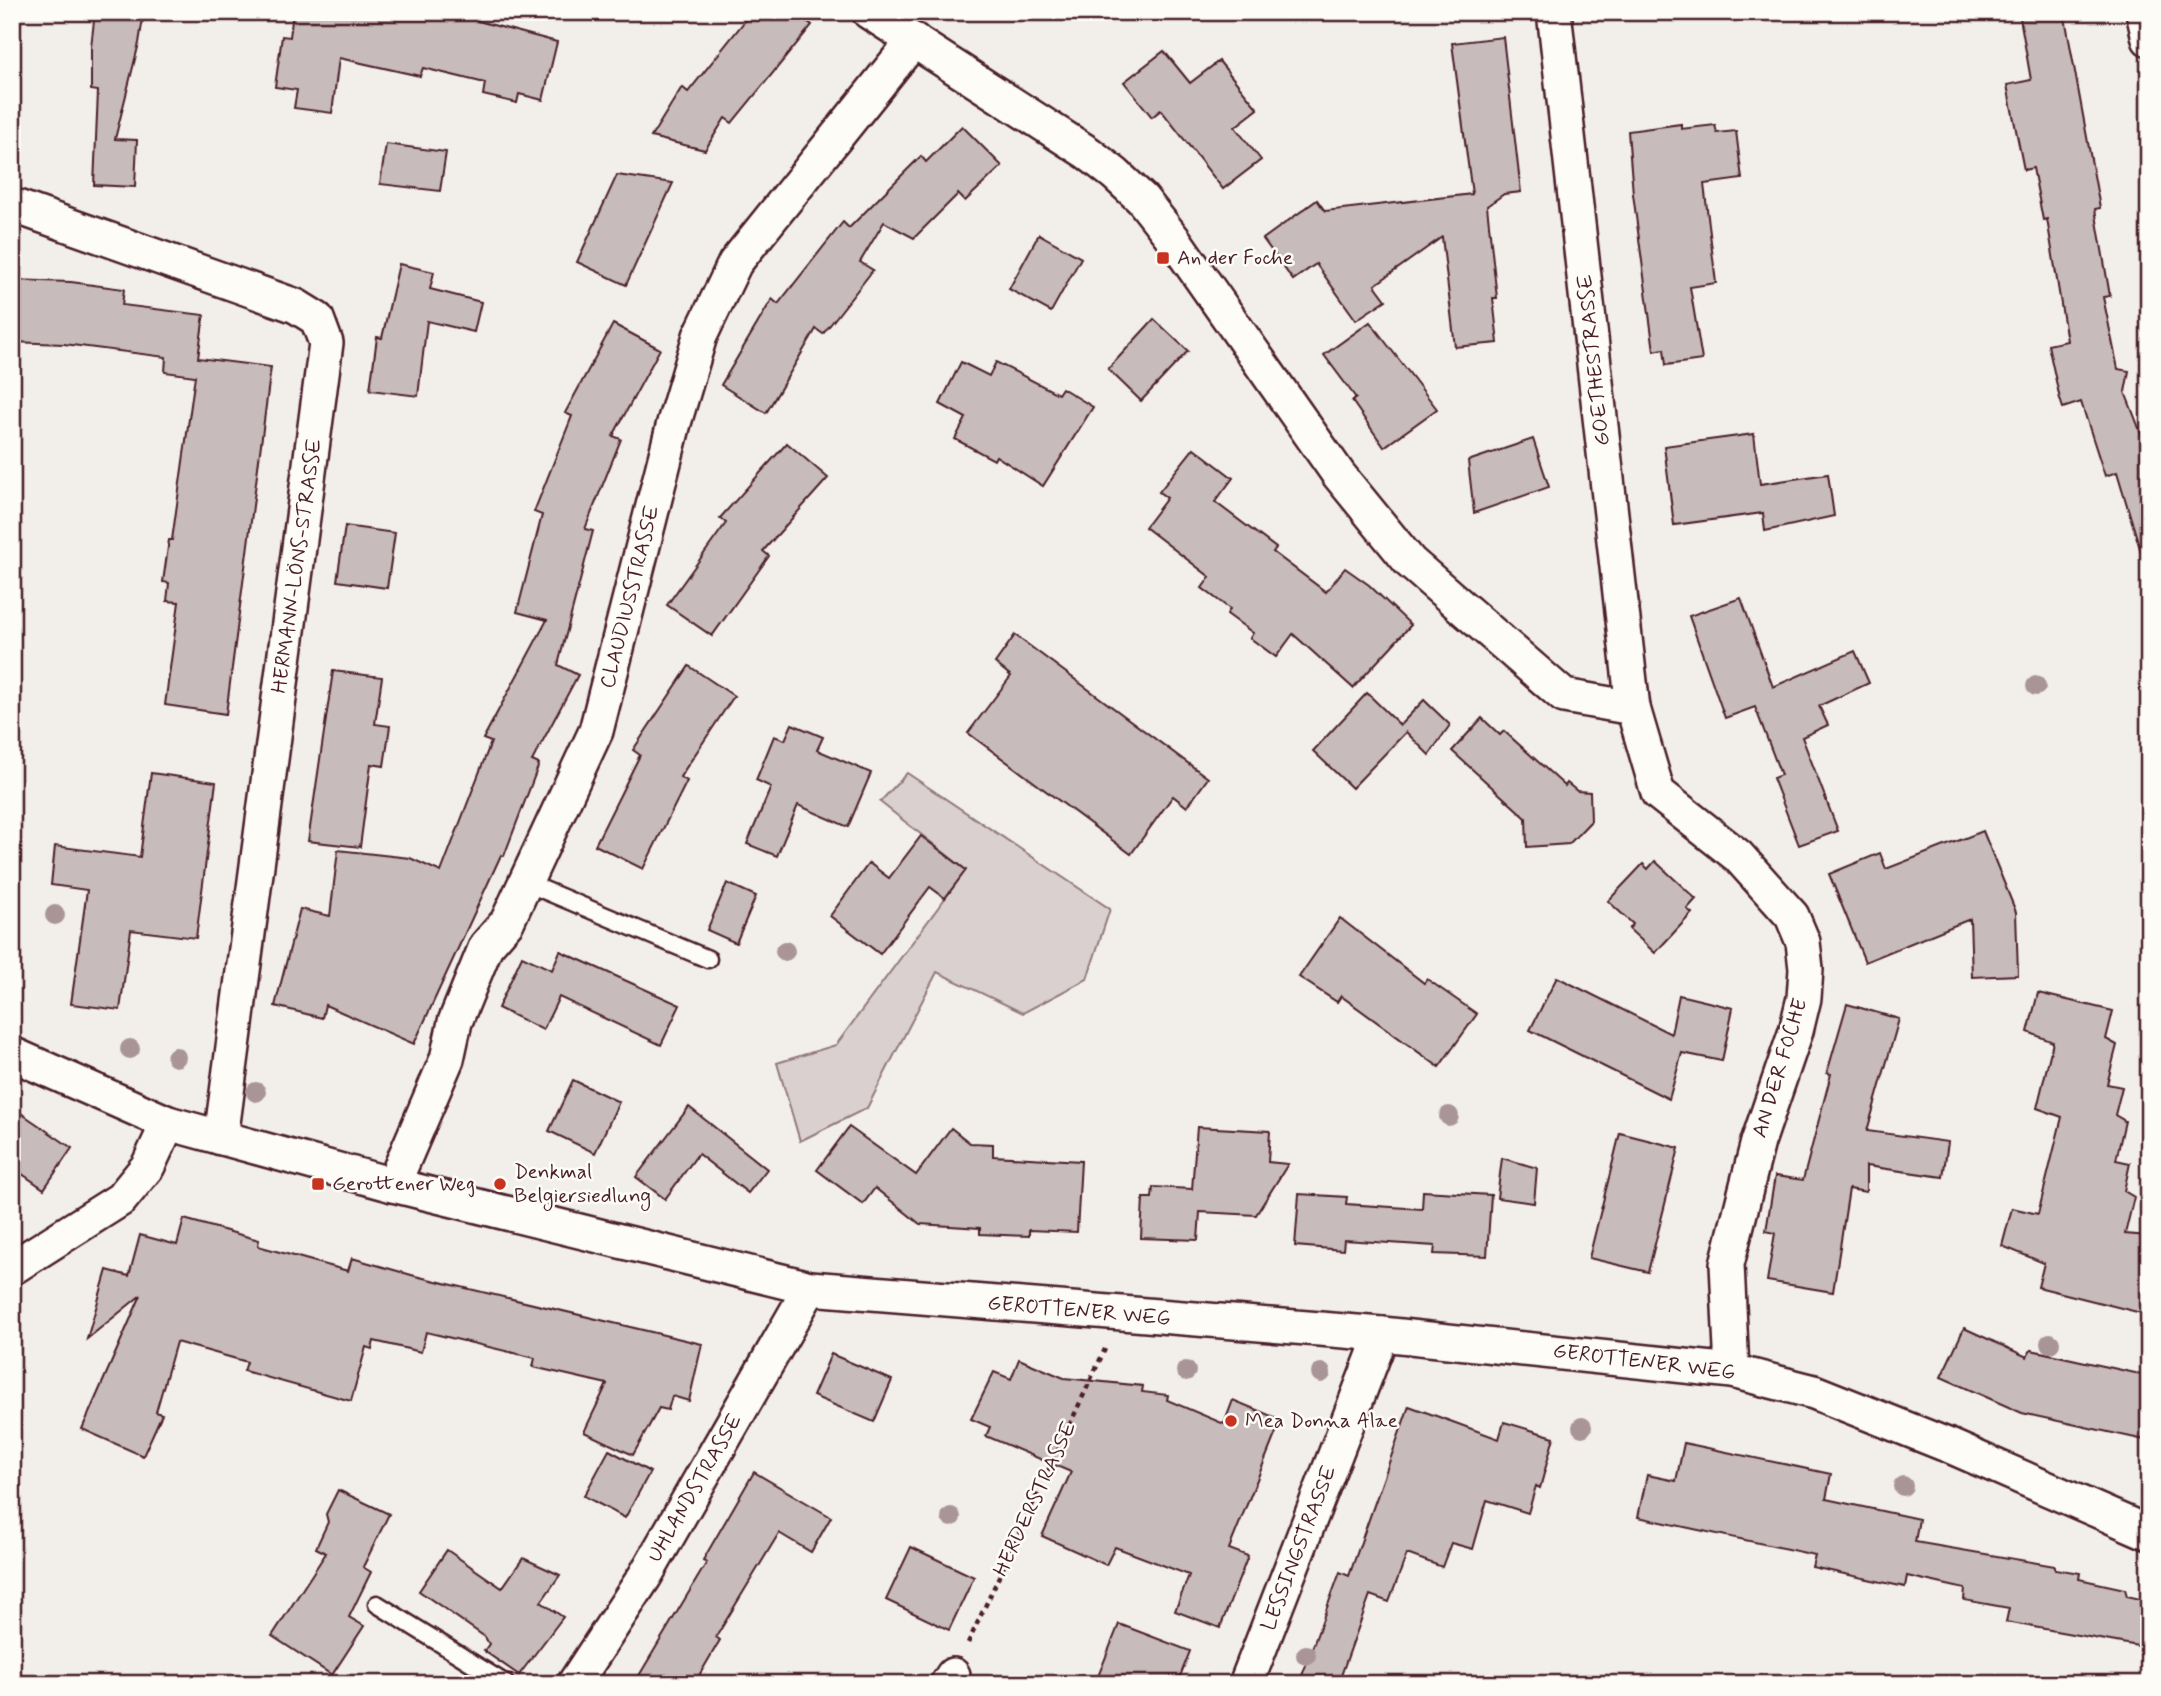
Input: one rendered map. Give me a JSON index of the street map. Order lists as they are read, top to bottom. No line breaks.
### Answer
{"streets":{"street":["GOETHESTRASSE","HERMANN-LÖNS-STRASSE","CLAUDIUSSTRASSE","AN DER FOCHE","GEROTTENER WEG","UHLANDSTRASSE","LESSINGSTRASSE"],"path":["HERDERSTRASSE"]},"crossings":[["GOETHESTRASSE","AN DER FOCHE"],["HERMANN-LÖNS-STRASSE","GEROTTENER WEG"],["CLAUDIUSSTRASSE","GEROTTENER WEG"],["AN DER FOCHE","GEROTTENER WEG"],["GEROTTENER WEG","UHLANDSTRASSE"],["GEROTTENER WEG","HERDERSTRASSE"],["GEROTTENER WEG","LESSINGSTRASSE"]],"places":{"transit":["An der Foche","Gerottener Weg"],"other":["Denkmal Belgiersiedlung","Mea Donna Alae"]}}
